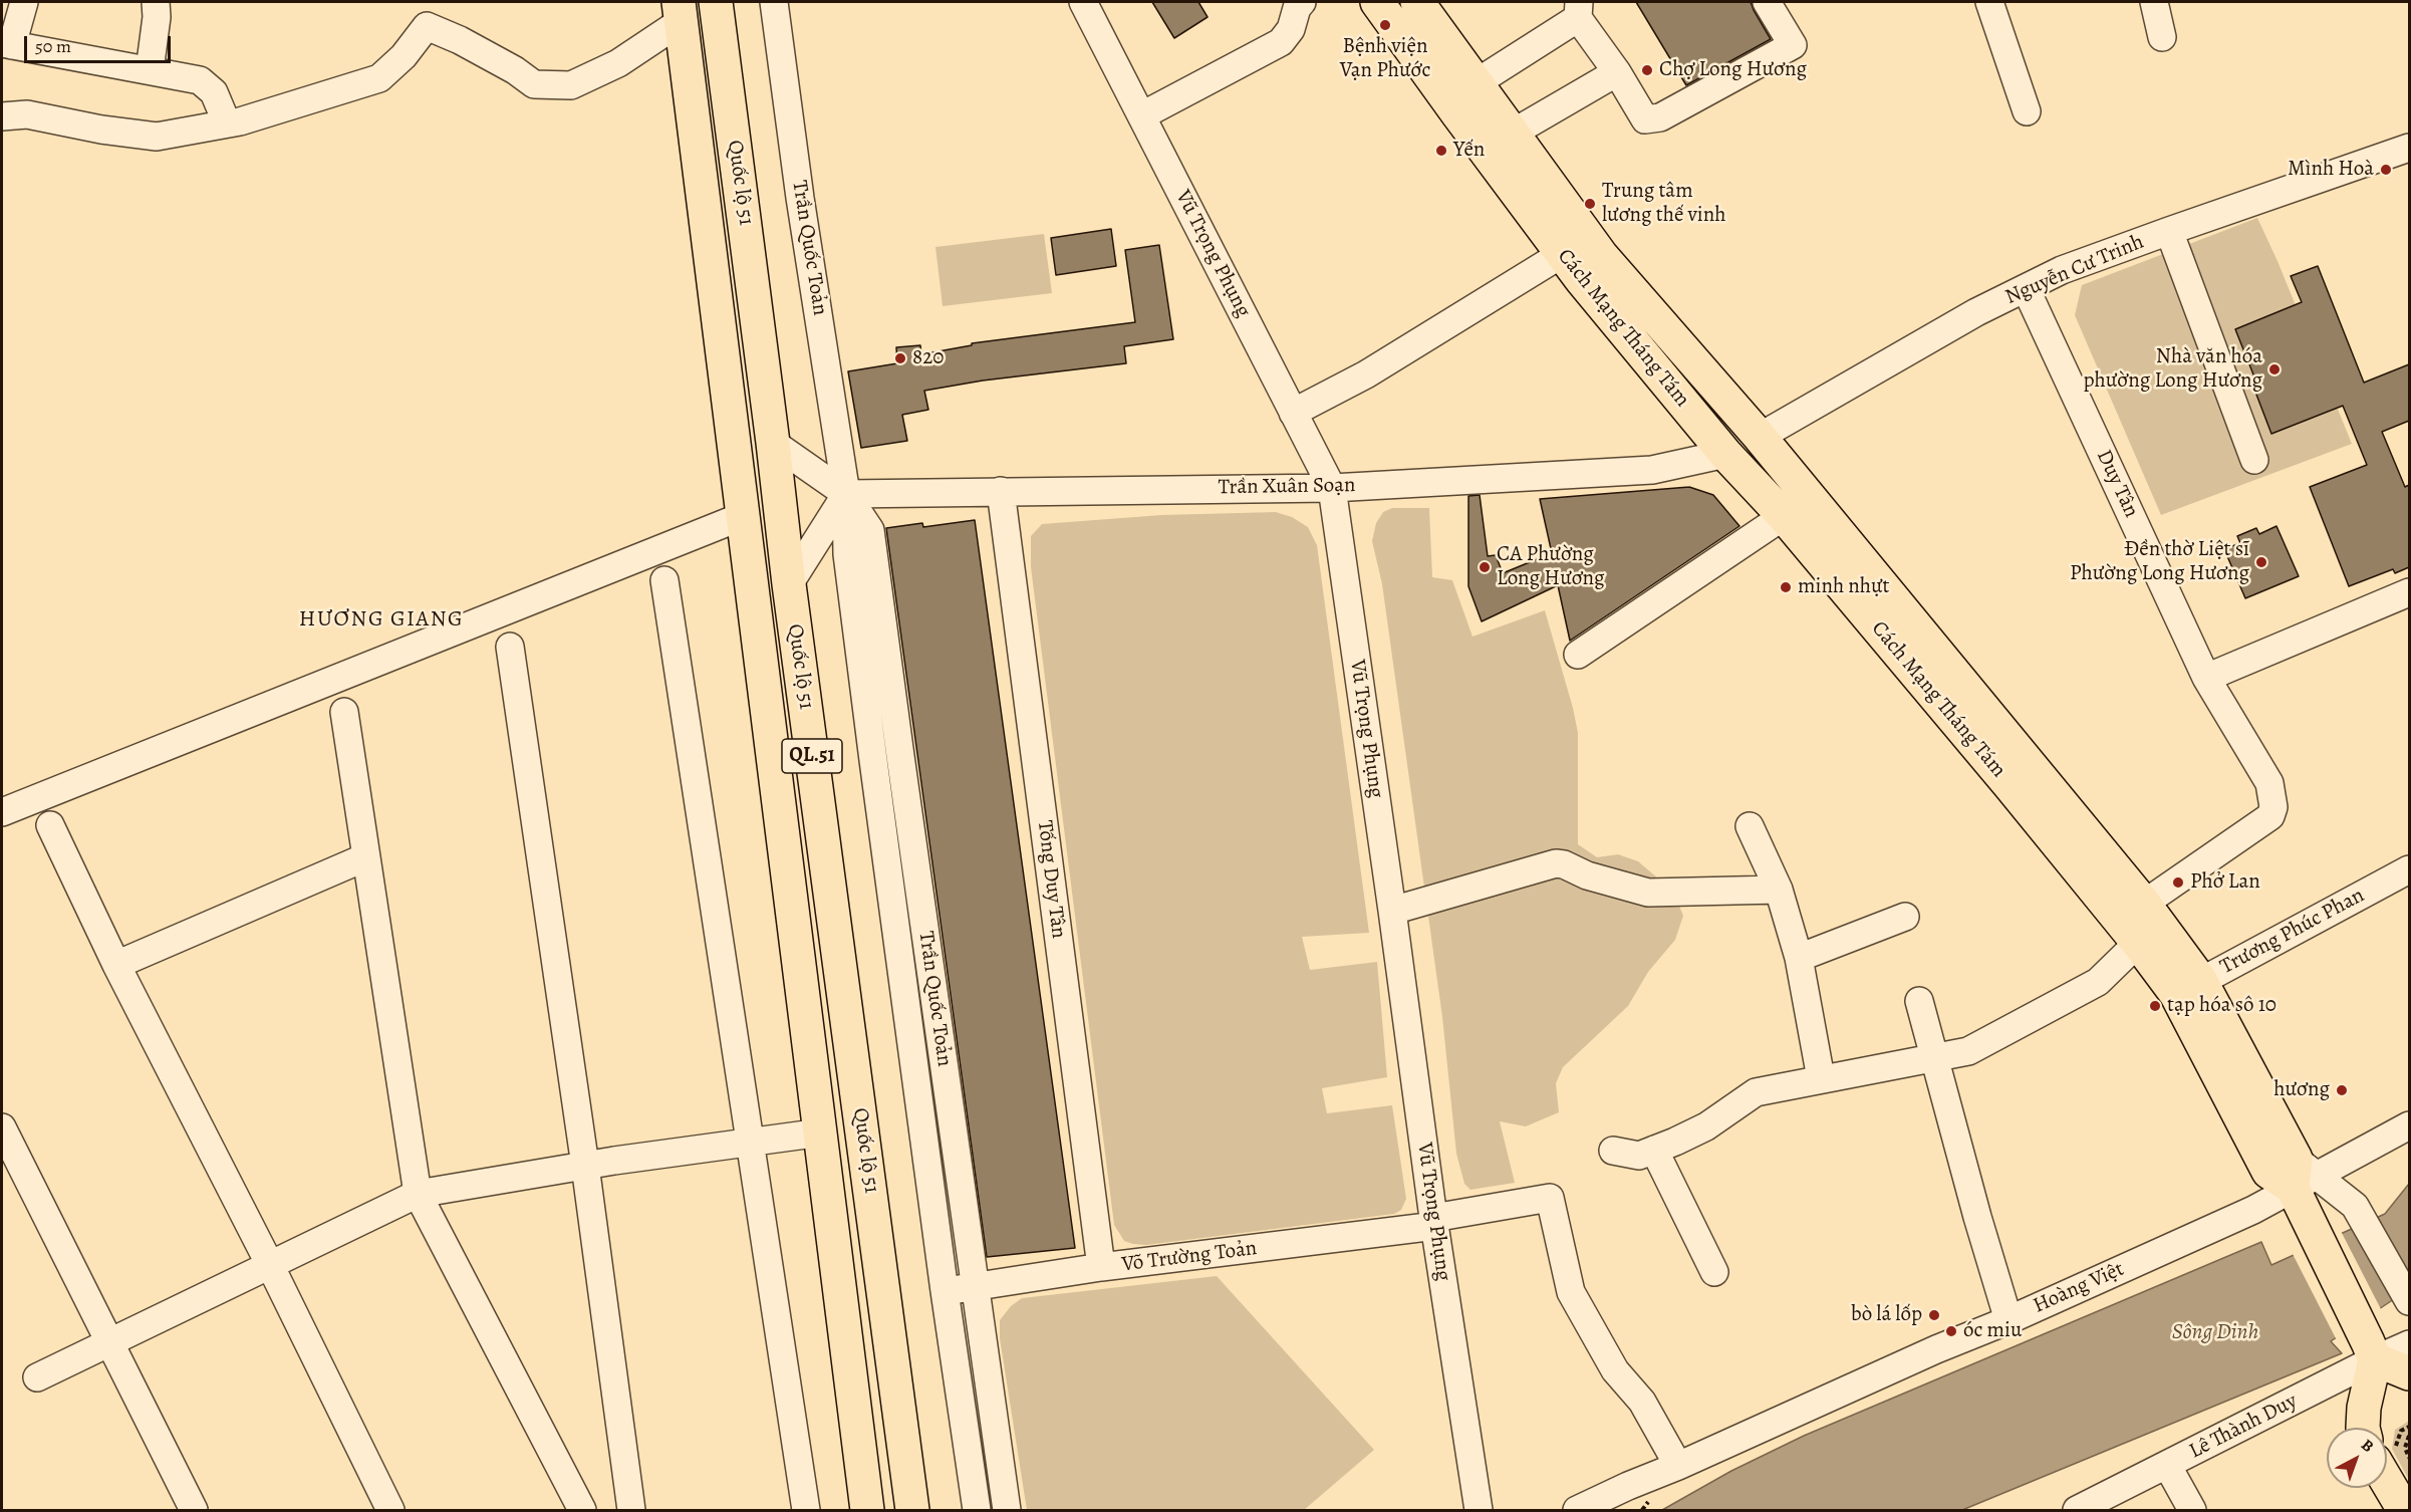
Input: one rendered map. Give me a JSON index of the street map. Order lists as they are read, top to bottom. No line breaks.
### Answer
{"streets":{"main road":["Quốc lộ 51","Cách Mạng Tháng Tám","QL.51"],"street":["Trần Quốc Toản","Vũ Trọng Phụng","Nguyễn Cư Trinh","Duy Tân","Trần Xuân Soạn","Tống Duy Tân","Trương Phúc Phan","Võ Trường Toản","Hoàng Việt","Lê Thành Duy"]},"crossings":[["Trần Quốc Toản","Trần Xuân Soạn"],["Trần Quốc Toản","Võ Trường Toản"],["Vũ Trọng Phụng","Trần Xuân Soạn"],["Vũ Trọng Phụng","Võ Trường Toản"],["Nguyễn Cư Trinh","Cách Mạng Tháng Tám"],["Nguyễn Cư Trinh","Duy Tân"],["Cách Mạng Tháng Tám","Duy Tân"],["Cách Mạng Tháng Tám","Trần Xuân Soạn"],["Cách Mạng Tháng Tám","Trương Phúc Phan"],["Cách Mạng Tháng Tám","Hoàng Việt"],["Cách Mạng Tháng Tám","Lê Thành Duy"],["Trần Xuân Soạn","Tống Duy Tân"],["Tống Duy Tân","Võ Trường Toản"],["Võ Trường Toản","Hoàng Việt"]],"districts":["HƯƠNG GIANG"],"water":["Sông Dinh"],"places":["Bệnh viện Vạn Phước","Chợ Long Hương","Yến","Mình Hoà","Trung tâm lương thế vinh","820","Nhà văn hóa phường Long Hương","Đền thờ Liệt sĩ Phường Long Hương","CA Phường Long Hương","minh nhựt","Phở Lan","tạp hóa sô 10","hương","bò lá lốp","óc miu"],"scale_bar":"50 m","north":"top right"}
